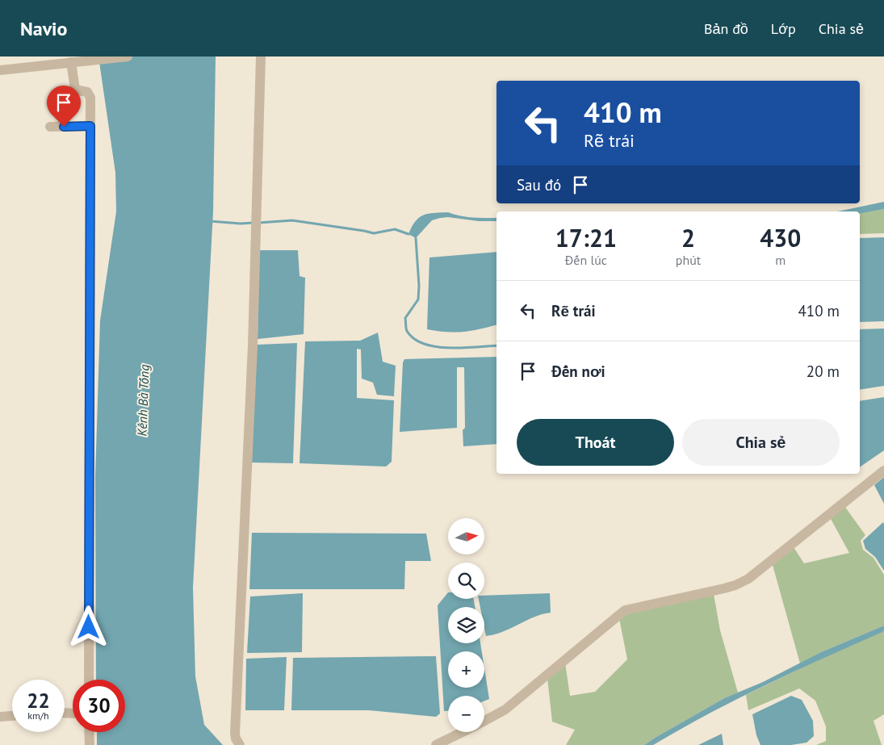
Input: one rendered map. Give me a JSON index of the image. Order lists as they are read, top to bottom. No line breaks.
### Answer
{"water":["Kênh Bà Tống"],"north":"right","page":{"header":"Navio","nav":["Bản đồ","Lớp","Chia sẻ"],"turn":["410 m","Rẽ trái"],"then":"Sau đó","eta":["17:21","Đến lúc","2","phút","430","m"],"list":[{"name":"Rẽ trái","value":"410 m"},{"name":"Đến nơi","value":"20 m"}],"buttons":["Thoát","Chia sẻ"],"map_buttons":["+","−"],"speed":"22 km/h","limit":"30"}}
